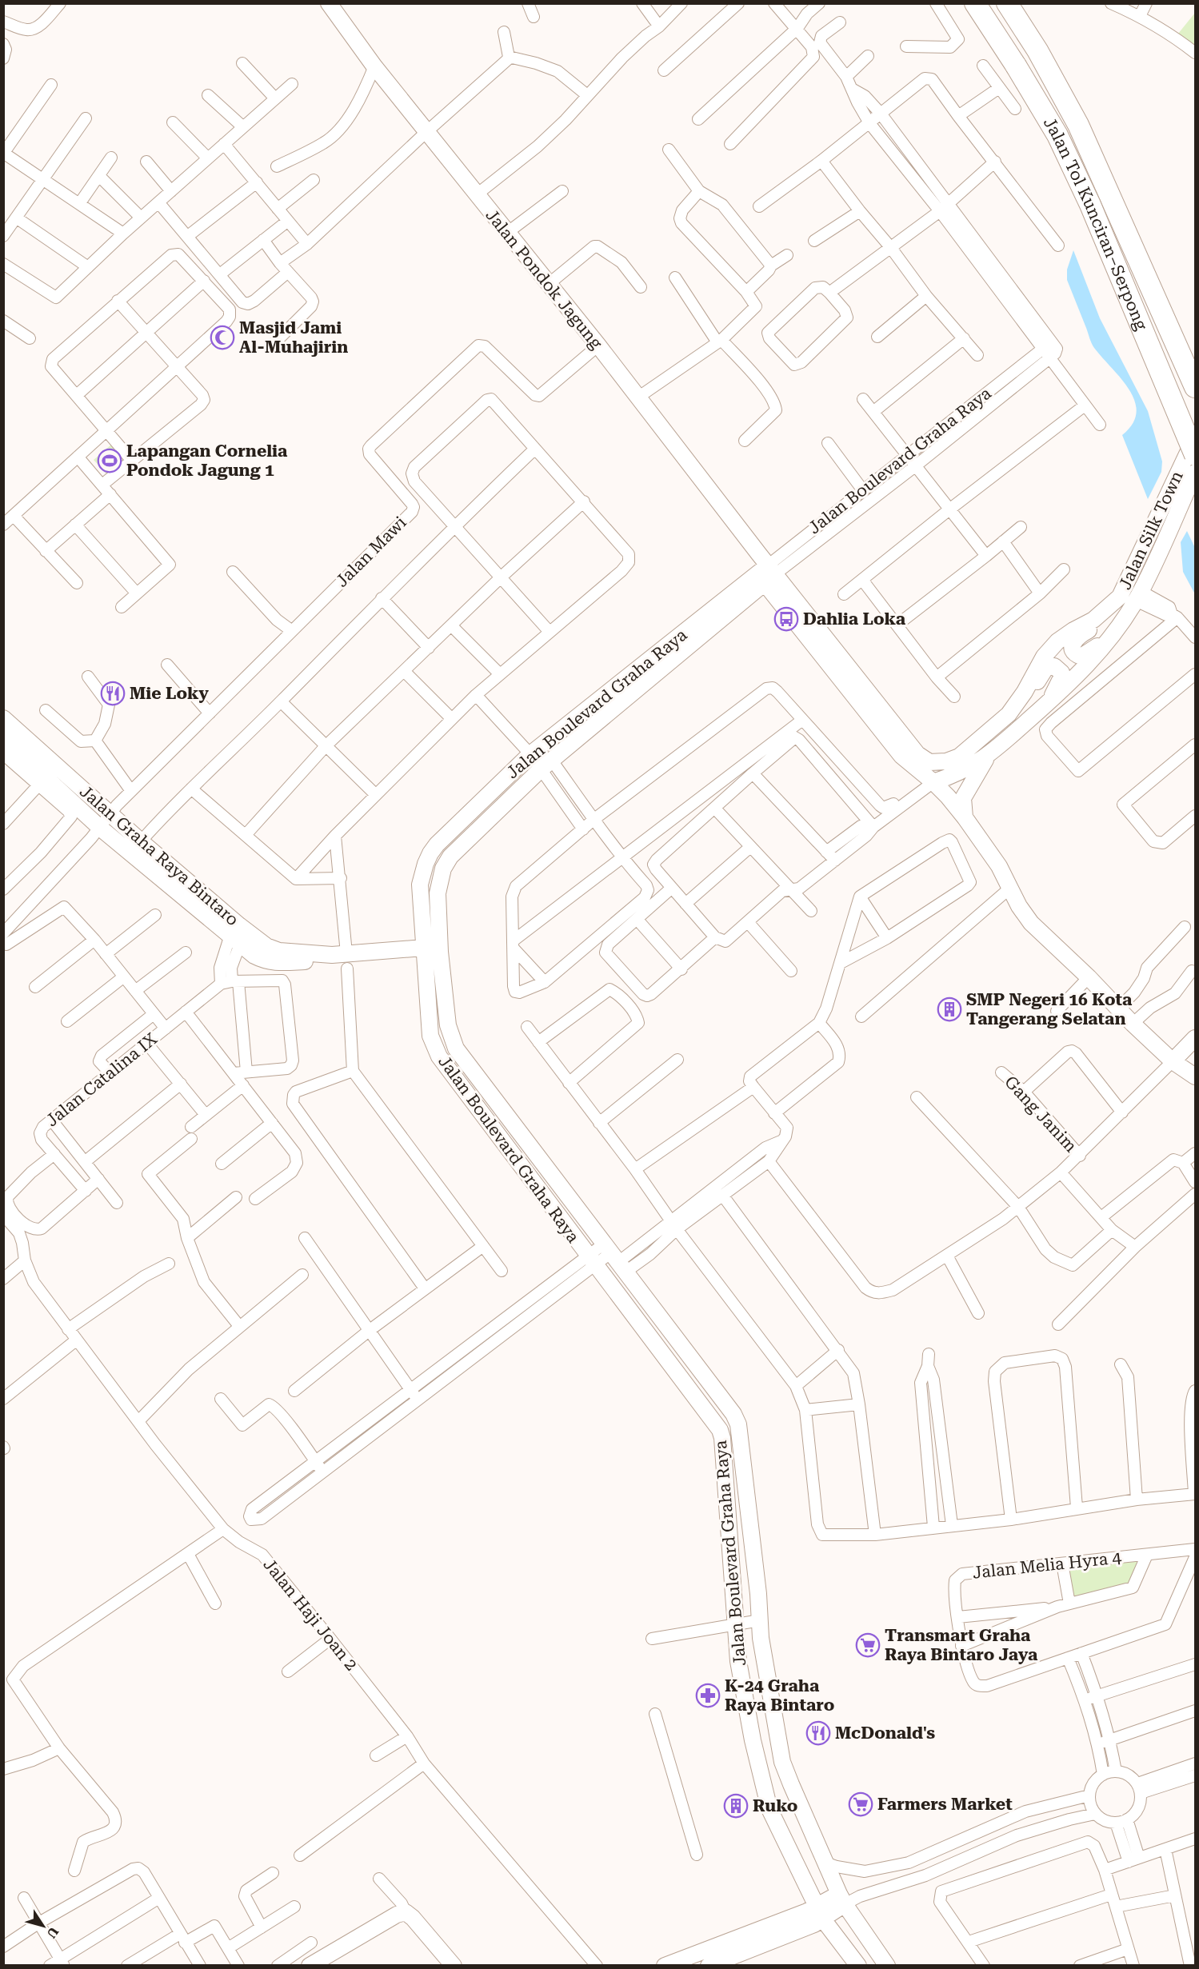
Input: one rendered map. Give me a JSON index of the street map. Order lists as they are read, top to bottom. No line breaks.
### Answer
{"streets":{"highway":["Jalan Tol Kunciran–Serpong"],"main road":["Jalan Pondok Jagung","Jalan Boulevard Graha Raya","Jalan Silk Town","Jalan Graha Raya Bintaro"],"street":["Jalan Mawi","Jalan Catalina IX","Gang Janim","Jalan Melia Hyra 4","Jalan Haji Joan 2"]},"crossings":[["Jalan Pondok Jagung","Jalan Boulevard Graha Raya"],["Jalan Pondok Jagung","Jalan Silk Town"],["Jalan Pondok Jagung","Jalan Mawi"],["Jalan Boulevard Graha Raya","Jalan Silk Town"],["Jalan Boulevard Graha Raya","Jalan Graha Raya Bintaro"],["Jalan Mawi","Jalan Graha Raya Bintaro"]],"places":{"mosque":["Masjid Jami Al-Muhajirin"],"sports":["Lapangan Cornelia Pondok Jagung 1"],"bus stop":["Dahlia Loka"],"restaurant":["Mie Loky","McDonald's"],"building":["SMP Negeri 16 Kota Tangerang Selatan","Ruko"],"supermarket":["Transmart Graha Raya Bintaro Jaya","Farmers Market"],"pharmacy":["K-24 Graha Raya Bintaro"]},"north":"bottom right"}
